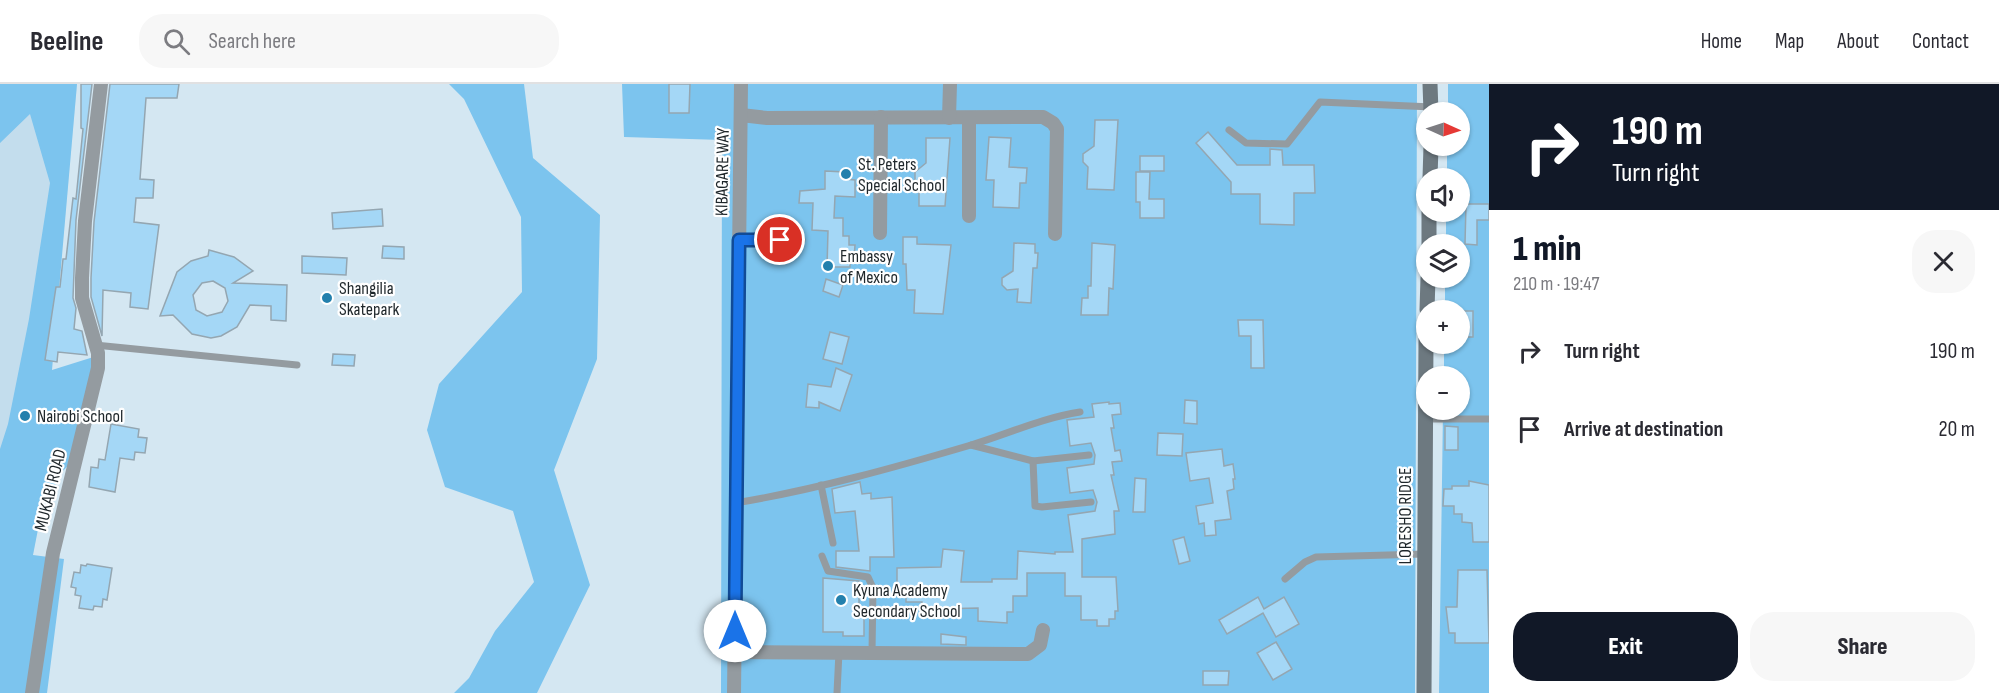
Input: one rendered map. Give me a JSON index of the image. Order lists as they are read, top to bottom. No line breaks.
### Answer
{"streets":{"main road":["LORESHO RIDGE"],"street":["KIBAGARE WAY","MUKABI ROAD"]},"places":["St. Peters Special School","Embassy of Mexico","Shangilia Skatepark","Nairobi School","Kyuna Academy Secondary School"],"north":"right","page":{"header":"Beeline","search":"Search here","nav":["Home","Map","About","Contact"],"turn":["190 m","Turn right"],"map_buttons":["+","−"],"heading":["1 min","210 m · 19:47"],"list":[{"name":"Turn right","value":"190 m"},{"name":"Arrive at destination","value":"20 m"}],"buttons":["Exit","Share"]}}
